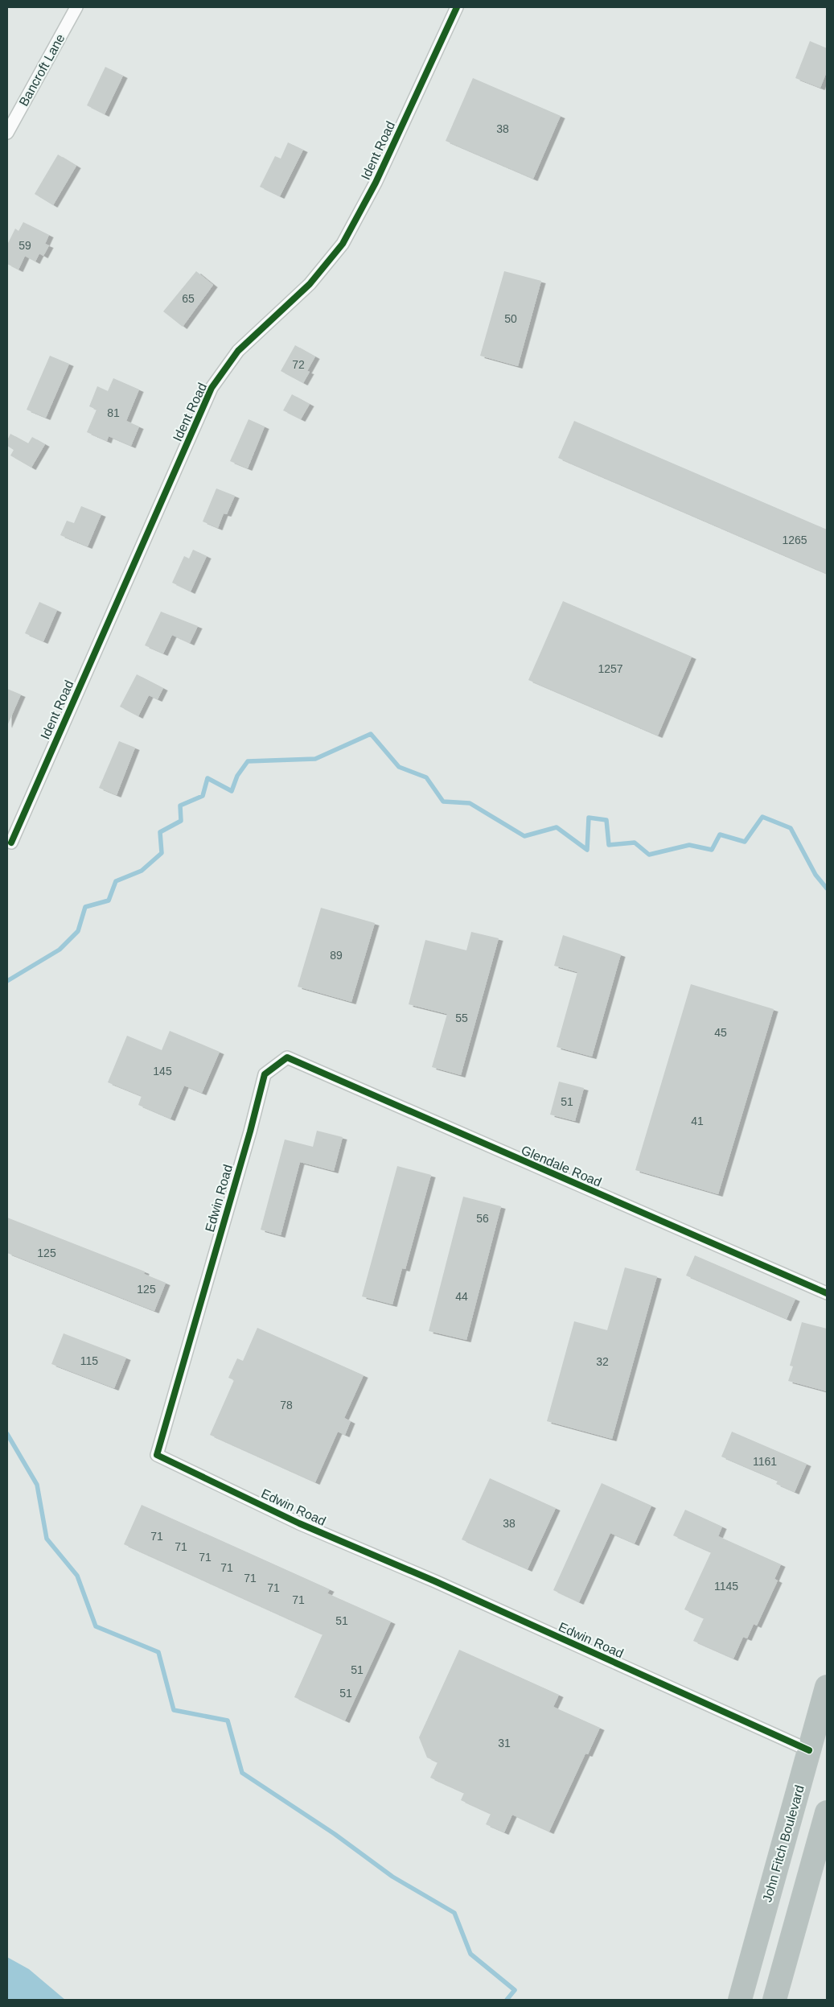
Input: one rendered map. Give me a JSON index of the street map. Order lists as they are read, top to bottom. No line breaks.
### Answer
{"streets":{"highway":["John Fitch Boulevard"],"street":["Bancroft Lane","Ident Road","Glendale Road","Edwin Road"]},"crossings":[["Glendale Road","Edwin Road"],["Edwin Road","John Fitch Boulevard"]],"house_numbers":["38","59","65","50","72","81","1265","1257","89","55","45","145","51","41","56","125","125","44","115","32","78","1161","38","71","71","71","71","71","1145","71","71","51","51","51","31"]}
